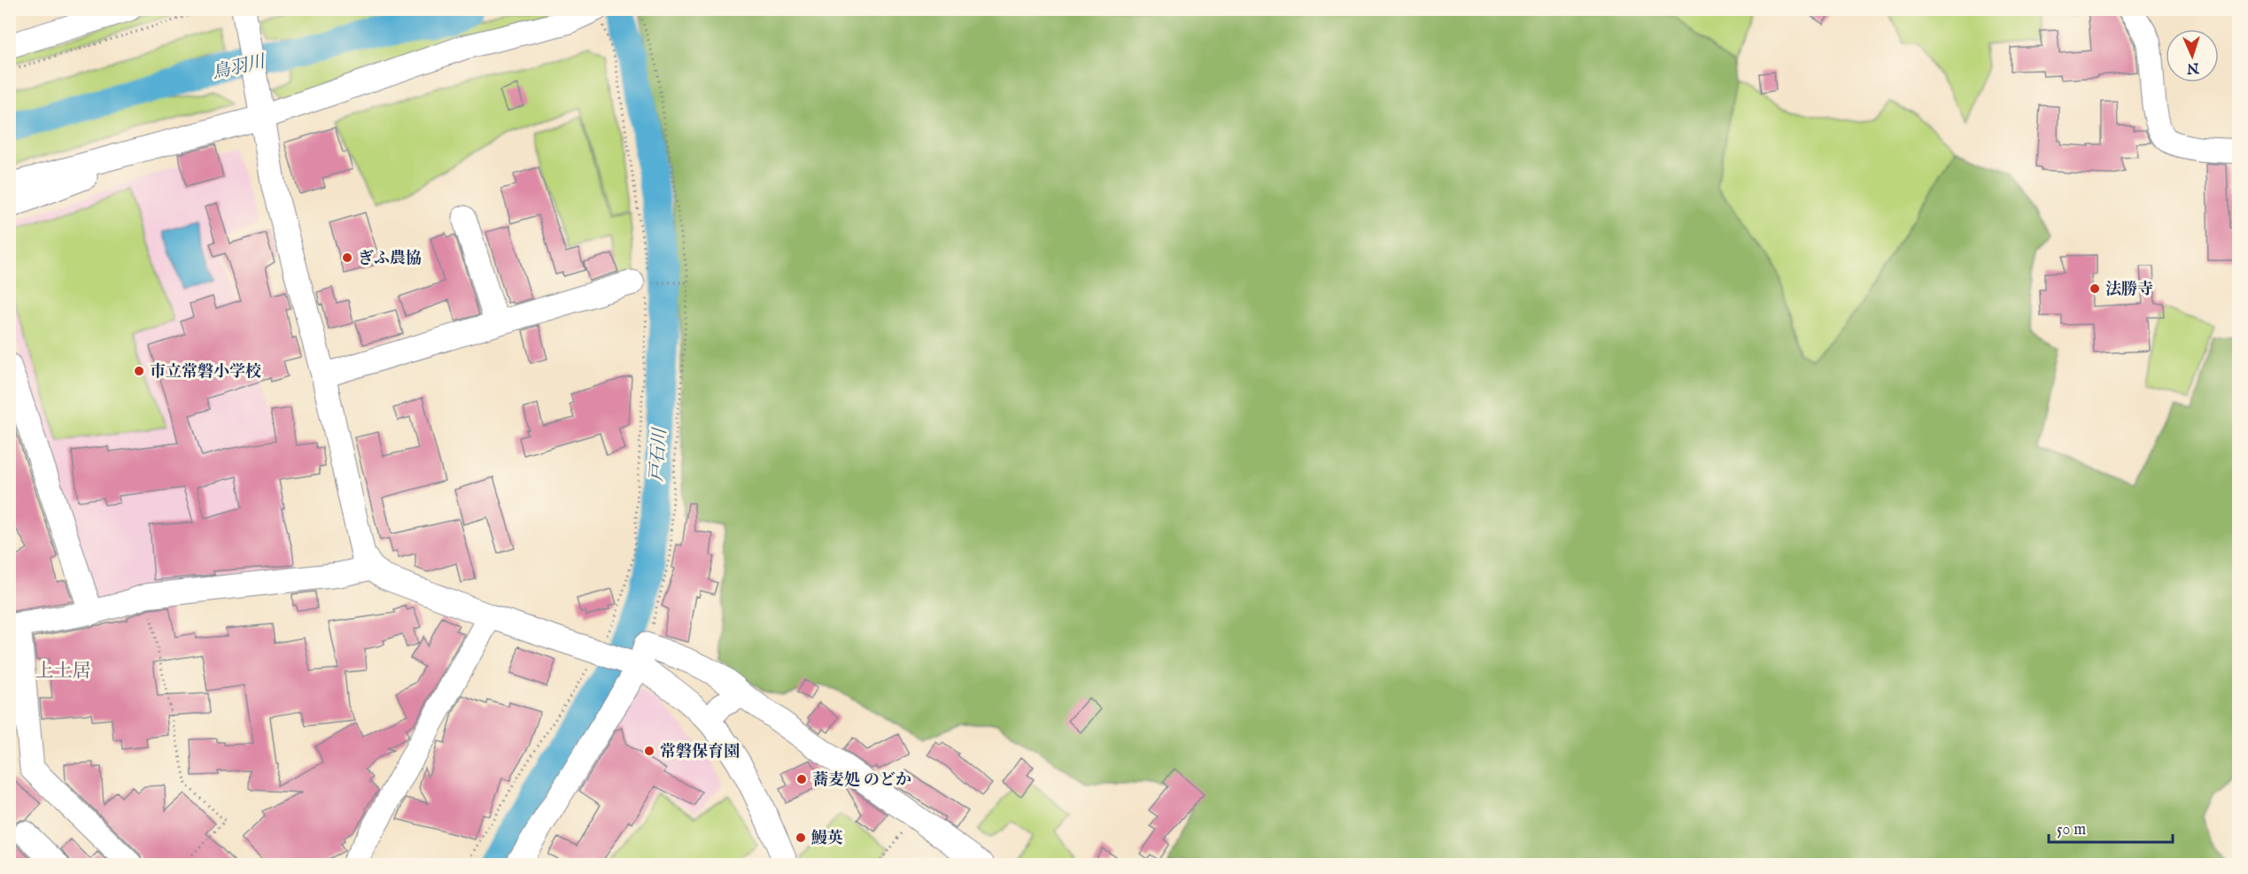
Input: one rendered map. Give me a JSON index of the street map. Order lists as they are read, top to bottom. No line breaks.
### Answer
{"districts":["上土居"],"water":["鳥羽川","戸石川"],"places":["ぎふ農協","法勝寺","市立常磐小学校","常磐保育園","蕎麦処 のどか","鰻英"],"scale_bar":"50 m","north":"bottom"}
